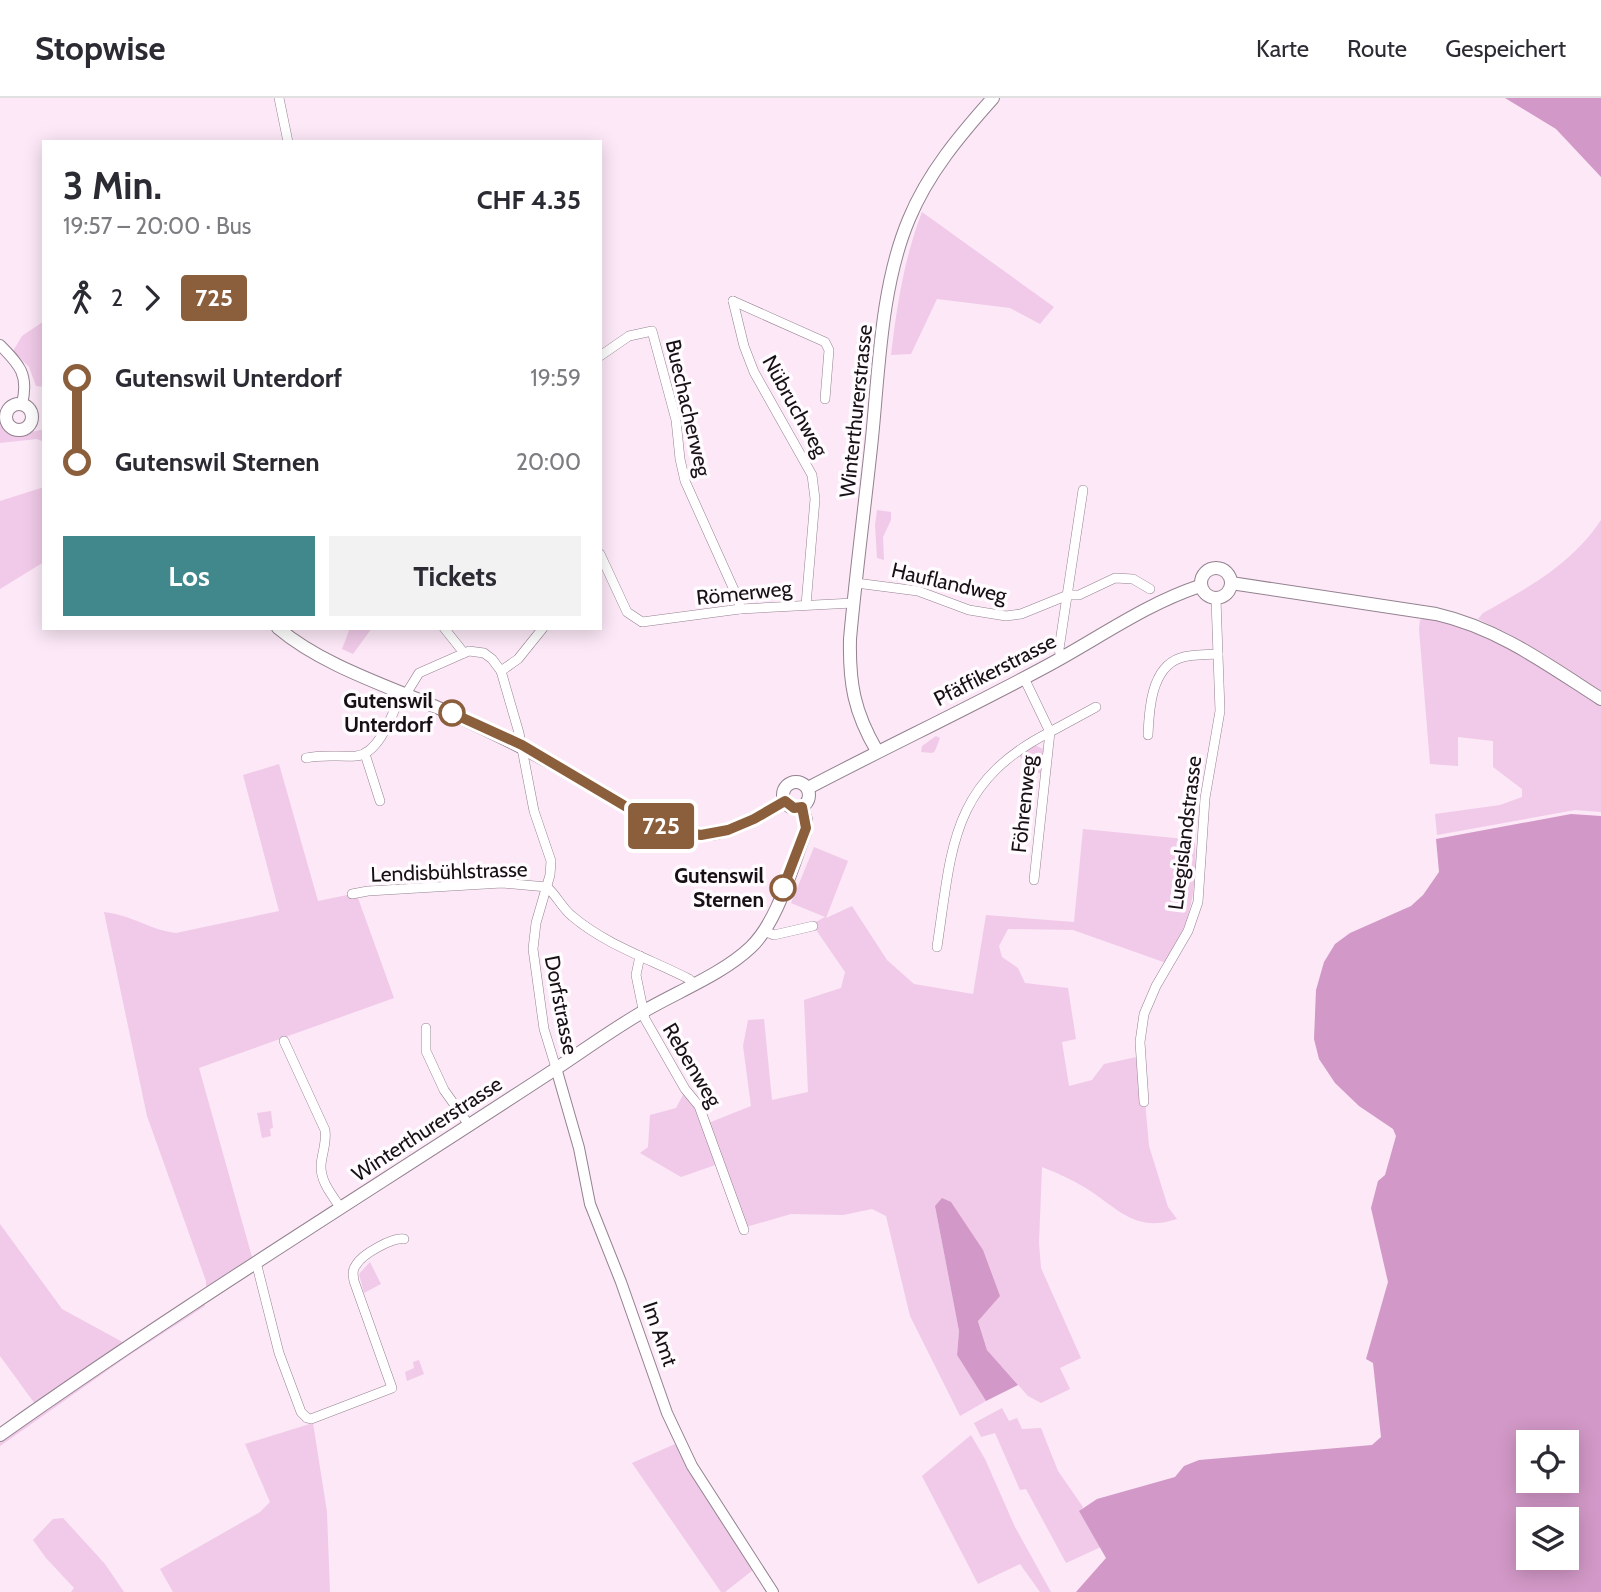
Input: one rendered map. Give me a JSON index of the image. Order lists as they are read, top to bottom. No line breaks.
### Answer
{"streets":{"main road":["Winterthurerstrasse","Pfäffikerstrasse"],"street":["Nübruchweg","Buechacherweg","Hauflandweg","Römerweg","Föhrenweg","Luegislandstrasse","Lendisbühlstrasse","Dorfstrasse","Rebenweg","Im Amt"]},"crossings":[["Nübruchweg","Römerweg"],["Buechacherweg","Römerweg"],["Winterthurerstrasse","Hauflandweg"],["Winterthurerstrasse","Römerweg"],["Winterthurerstrasse","Pfäffikerstrasse"],["Winterthurerstrasse","Dorfstrasse"],["Winterthurerstrasse","Rebenweg"],["Winterthurerstrasse","Im Amt"],["Pfäffikerstrasse","Luegislandstrasse"],["Lendisbühlstrasse","Dorfstrasse"],["Dorfstrasse","Im Amt"]],"places":["Gutenswil Unterdorf","Gutenswil Sternen"],"lines":["bus line 725"],"page":{"header":"Stopwise","nav":["Karte","Route","Gespeichert"],"on_map":"725","heading":["3 Min.","19:57 – 20:00 · Bus","CHF 4.35"],"legs":["2","725"],"list":[{"name":"Gutenswil Unterdorf","value":"19:59"},{"name":"Gutenswil Sternen","value":"20:00"}],"buttons":["Los","Tickets"]}}
